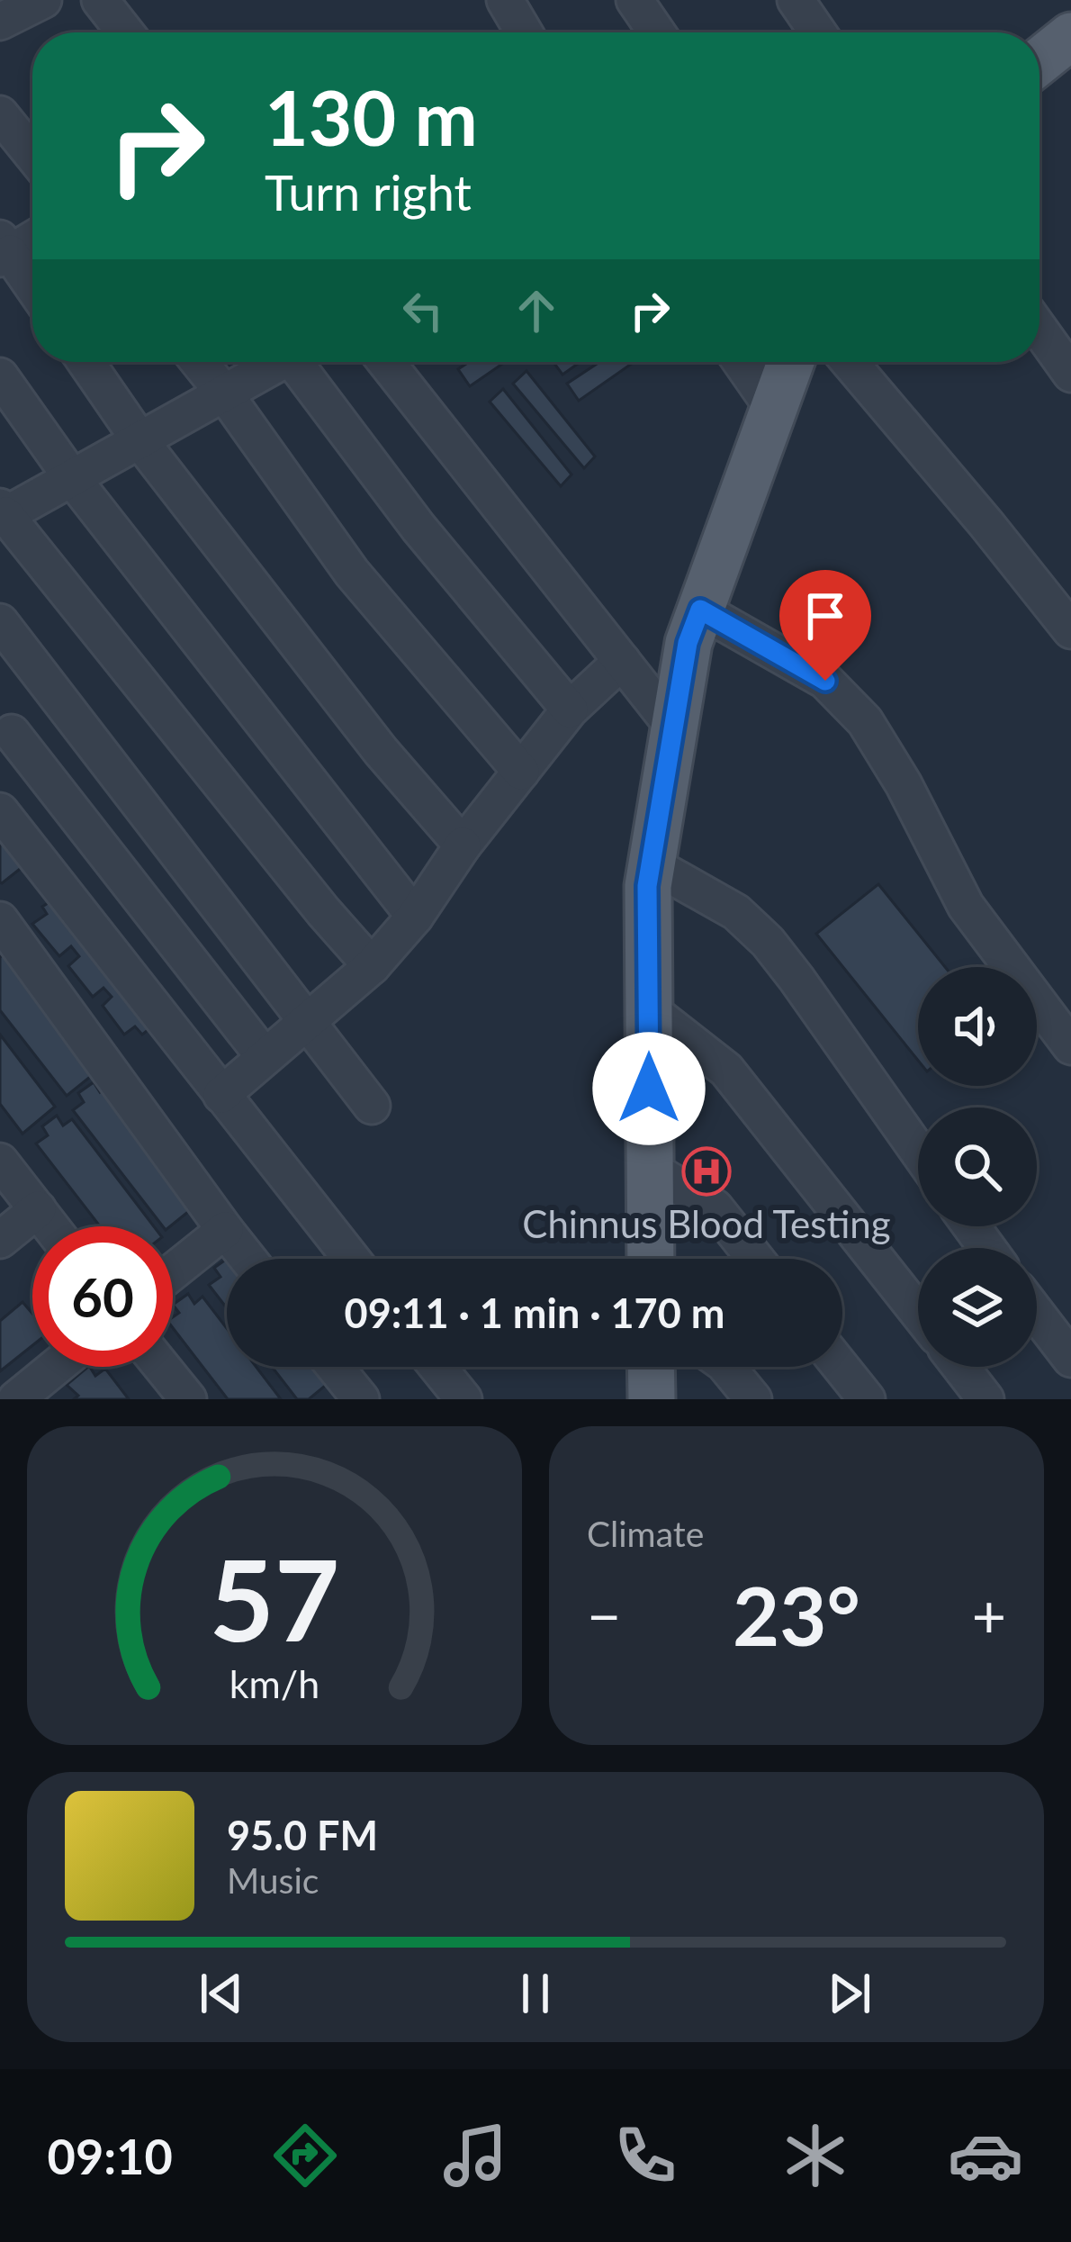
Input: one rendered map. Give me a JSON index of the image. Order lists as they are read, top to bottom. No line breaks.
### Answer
{"places":{"hospital":["Chinnus Blood Testing"]},"page":{"turn":["130 m","Turn right"],"limit":"60","trip":"09:11 · 1 min · 170 m","tile":"Climate","heat":["−","23°","+"],"song":["95.0 FM","Music"],"tabs":"09:10","gauge":["57","km/h"]}}
